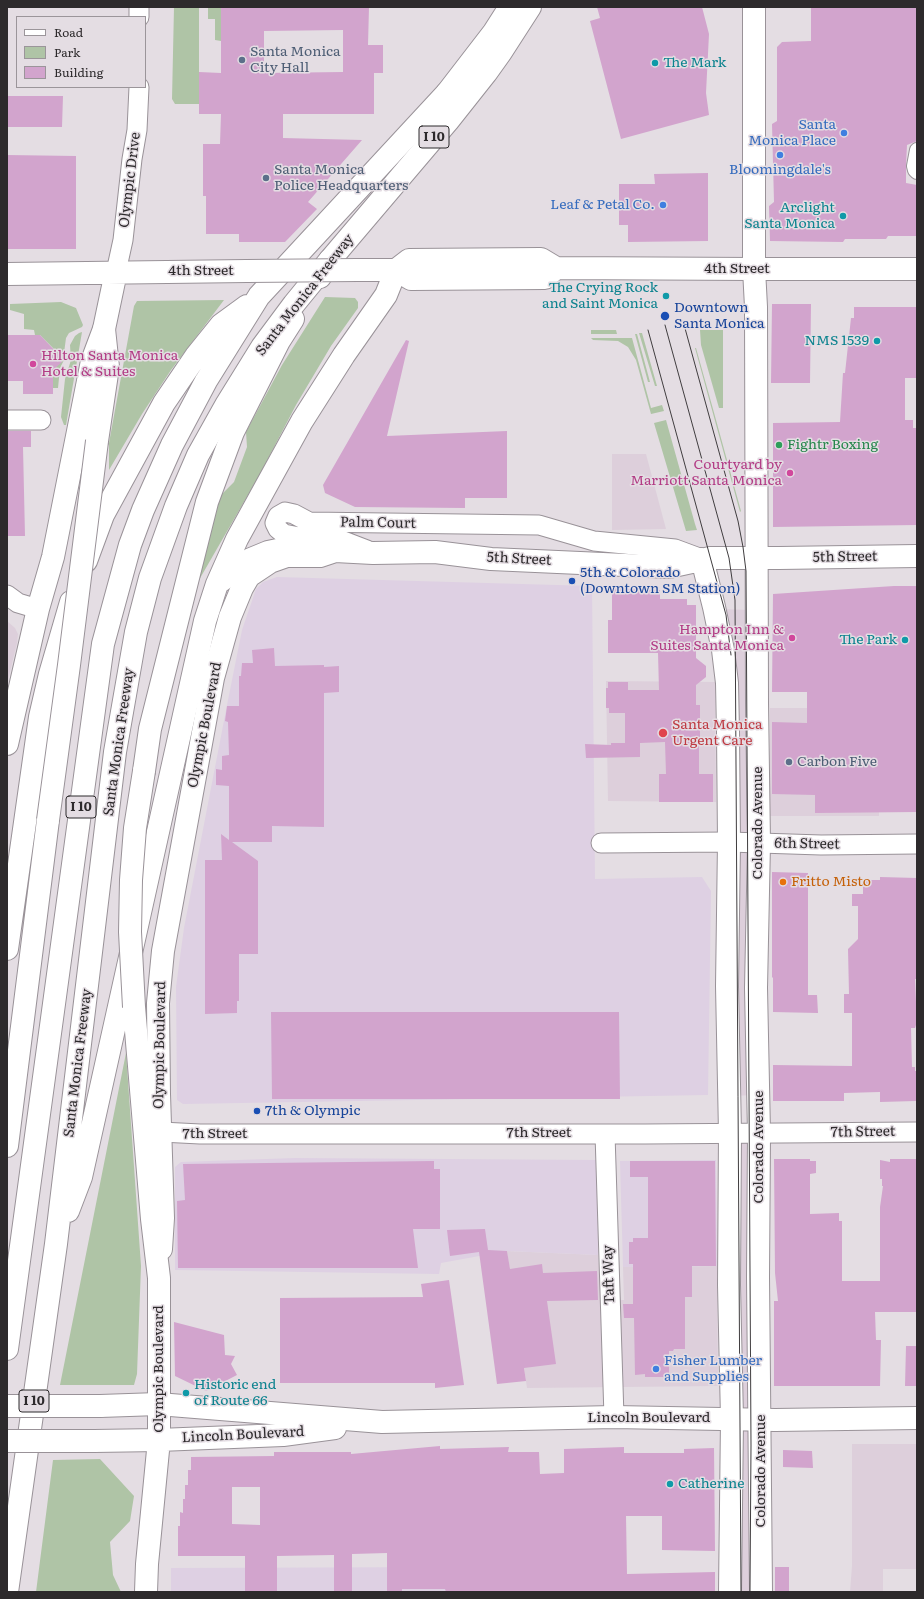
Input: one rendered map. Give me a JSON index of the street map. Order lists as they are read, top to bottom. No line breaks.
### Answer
{"streets":{"main road":["I 10","4th Street","Santa Monica Freeway","5th Street","Olympic Boulevard","Colorado Avenue","Lincoln Boulevard"],"street":["Olympic Drive","Palm Court","6th Street","7th Street","Taft Way"]},"crossings":[["Olympic Drive","4th Street"],["4th Street","Colorado Avenue"],["Palm Court","5th Street"],["5th Street","Olympic Boulevard"],["5th Street","Colorado Avenue"],["Olympic Boulevard","7th Street"],["Olympic Boulevard","Lincoln Boulevard"],["Colorado Avenue","6th Street"],["Colorado Avenue","7th Street"],["Colorado Avenue","Lincoln Boulevard"],["7th Street","Taft Way"],["Taft Way","Lincoln Boulevard"]],"places":["Santa Monica City Hall","The Mark","Santa Monica Place","Bloomingdale's","Santa Monica Police Headquarters","Leaf & Petal Co.","Arclight Santa Monica","The Crying Rock and Saint Monica","Downtown Santa Monica","NMS 1539","Hilton Santa Monica Hotel & Suites","Fightr Boxing","Courtyard by Marriott Santa Monica","5th & Colorado (Downtown SM Station)","Hampton Inn & Suites Santa Monica","The Park","Santa Monica Urgent Care","Carbon Five","Fritto Misto","7th & Olympic","Fisher Lumber and Supplies","Historic end of Route 66","Catherine"],"legend":["Road","Park","Building"]}
